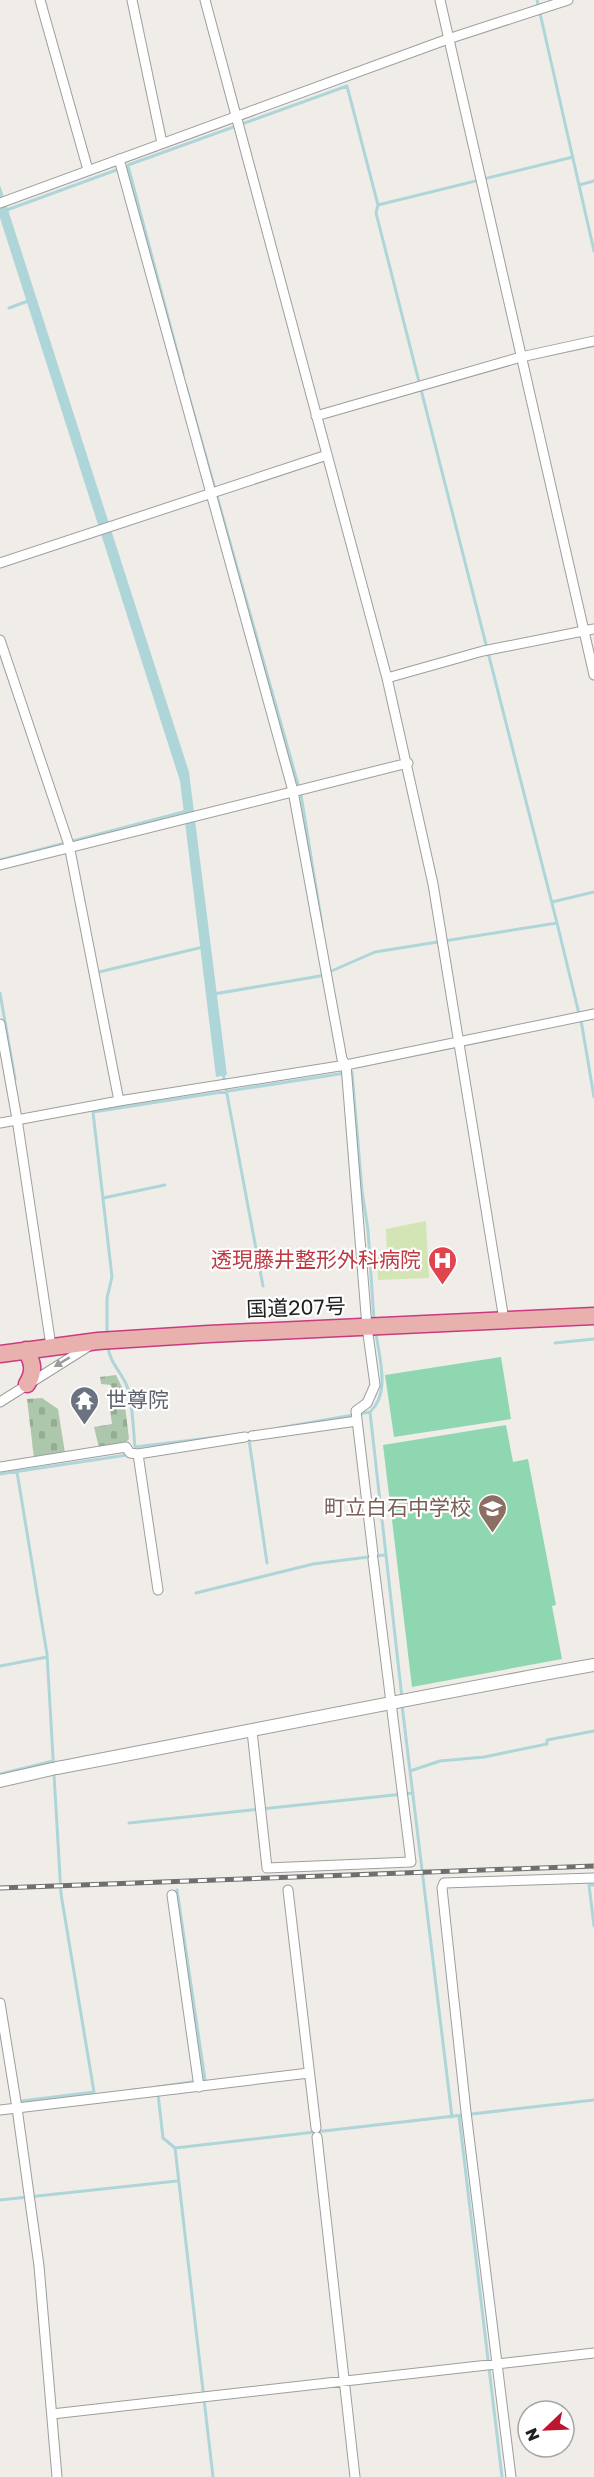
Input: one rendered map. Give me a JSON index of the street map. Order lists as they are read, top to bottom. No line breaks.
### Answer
{"streets":{"highway":["国道207号"]},"places":{"hospital":["透現藤井整形外科病院"],"temple":["世尊院"],"school or university":["町立白石中学校"]},"north":"bottom left"}
